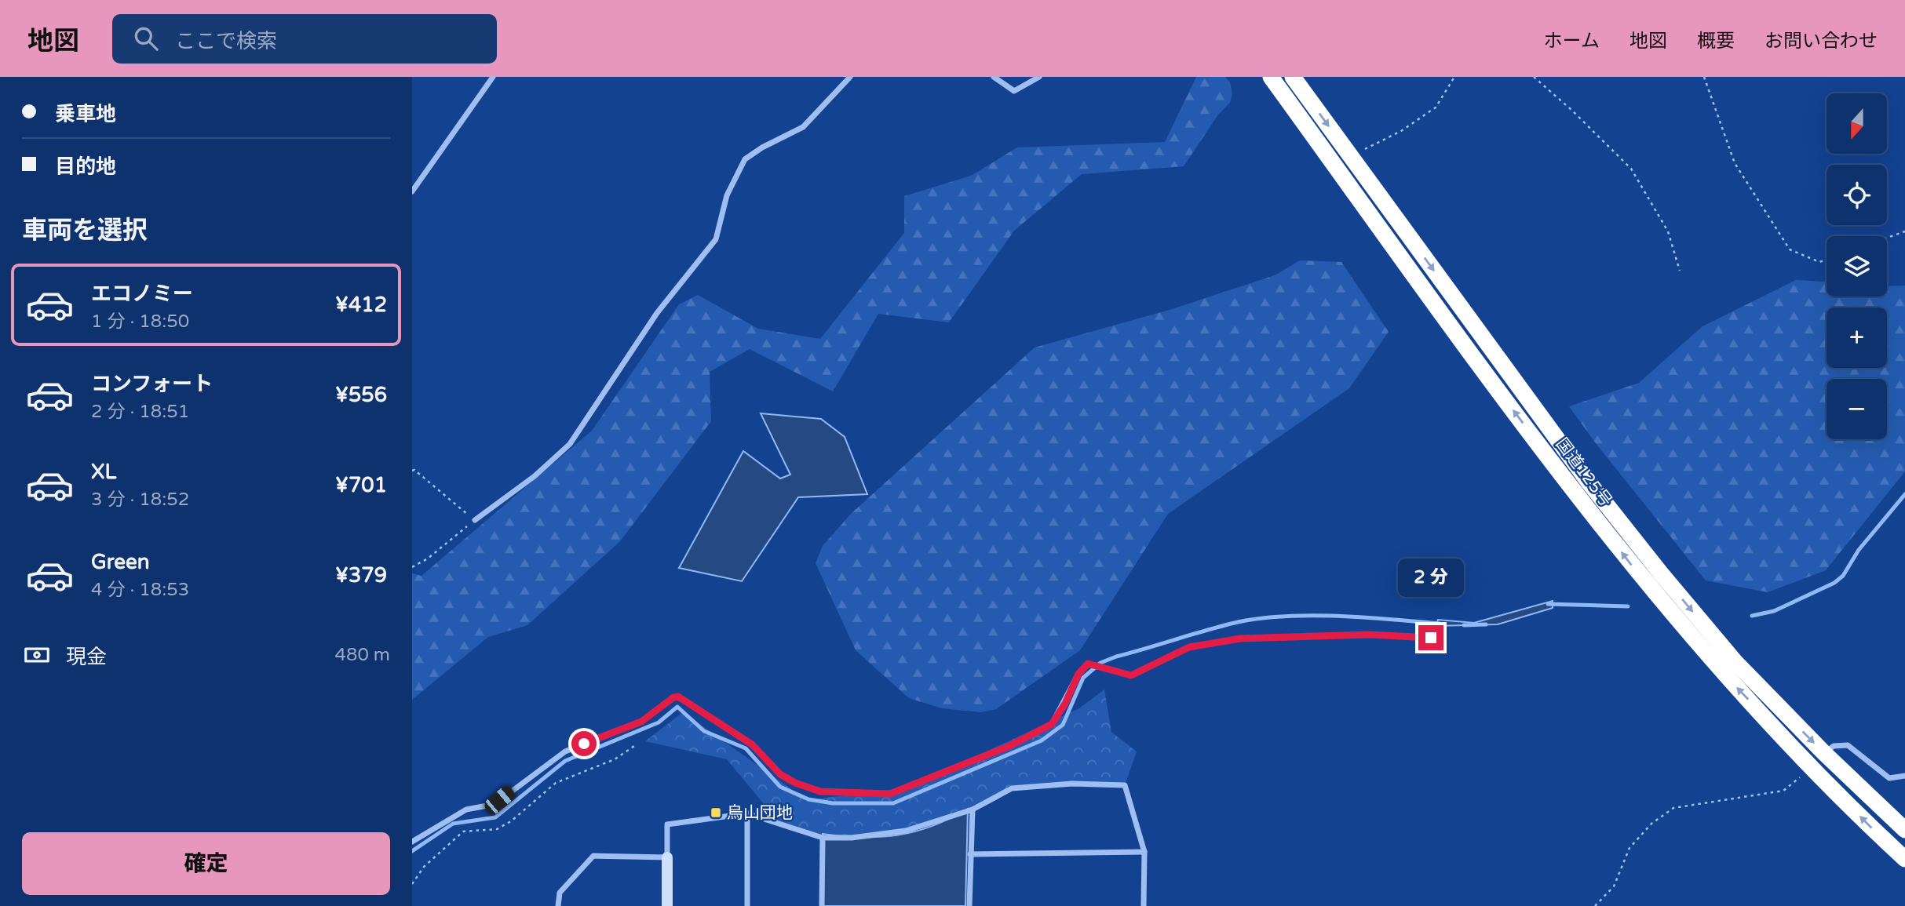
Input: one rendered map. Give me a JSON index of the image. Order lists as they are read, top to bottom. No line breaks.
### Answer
{"streets":{"highway":["国道125号"]},"places":{"transit":["烏山団地"]},"north":"bottom","page":{"header":"地図","search":"ここで検索","nav":["ホーム","地図","概要","お問い合わせ"],"banner":["乗車地","目的地"],"map_buttons":["+","−"],"heading":"車両を選択","list":[{"name":"エコノミー","note":"1 分 · 18:50","value":"¥412"},{"name":"コンフォート","note":"2 分 · 18:51","value":"¥556"},{"name":"XL","note":"3 分 · 18:52","value":"¥701"},{"name":"Green","note":"4 分 · 18:53","value":"¥379"}],"bubble":"2 分","pay":["現金","480 m"],"buttons":"確定"}}
